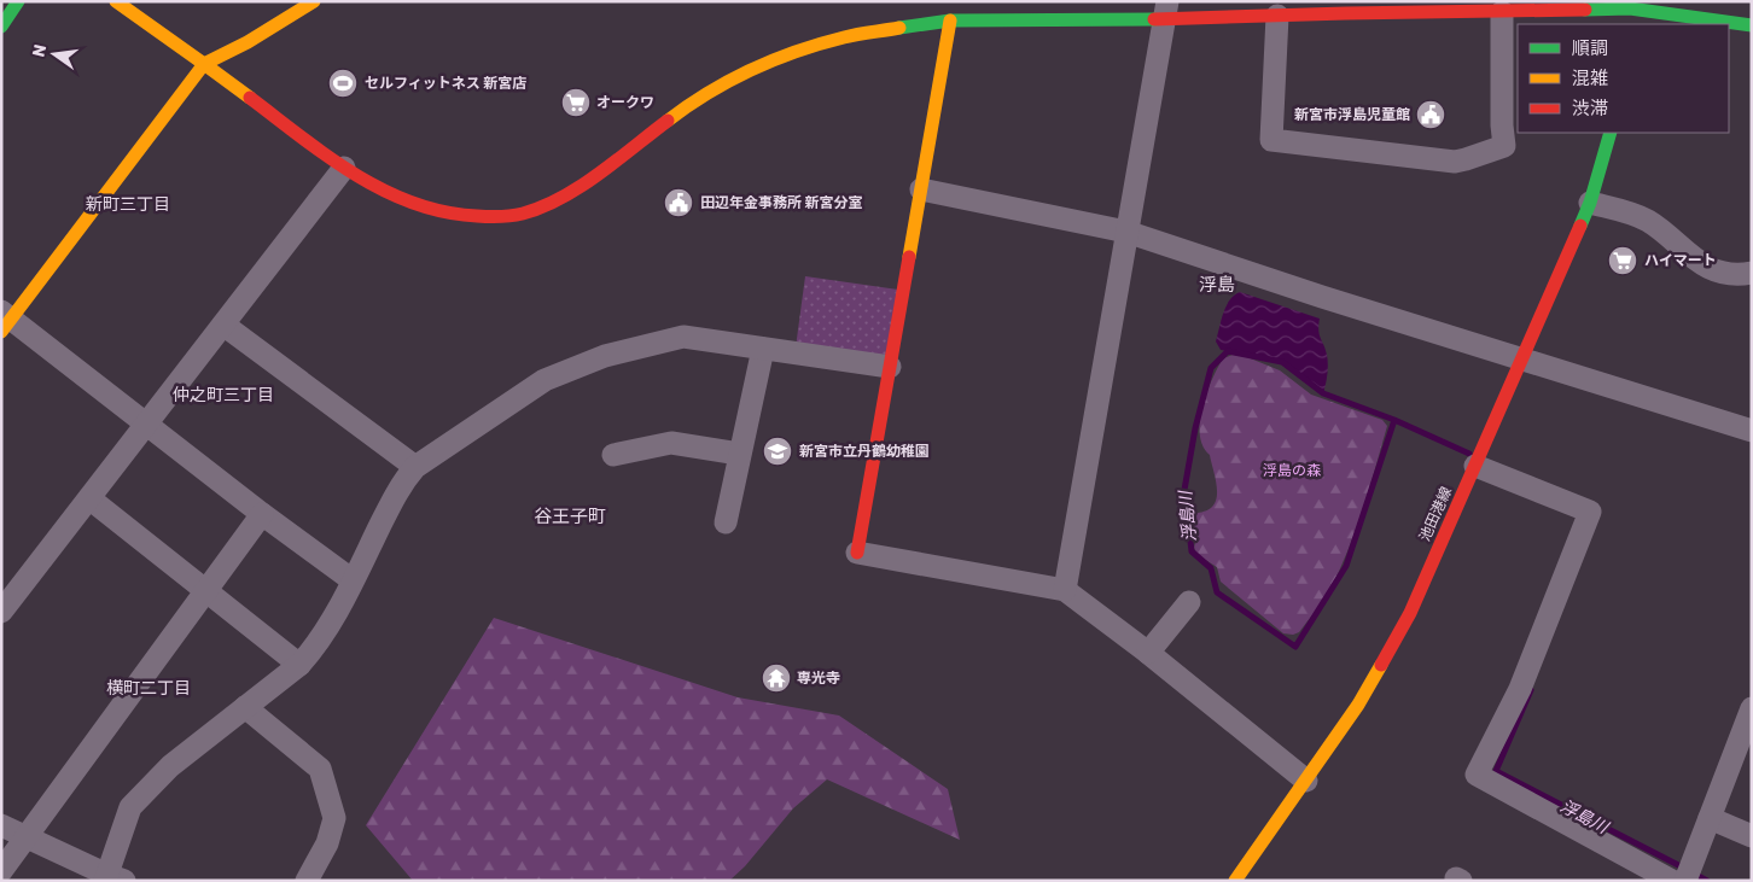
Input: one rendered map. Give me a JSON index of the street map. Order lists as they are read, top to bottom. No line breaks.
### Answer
{"streets":{"street":["池田港線"]},"districts":["新町三丁目","浮島","仲之町三丁目","谷王子町","横町二丁目"],"water":["浮島川"],"parks":["浮島の森"],"places":{"sports":["セルフィットネス 新宮店"],"supermarket":["オークワ","ハイマート"],"public building":["新宮市浮島児童館","田辺年金事務所 新宮分室"],"school or university":["新宮市立丹鶴幼稚園"],"temple":["専光寺"]},"legend":["順調","混雑","渋滞"],"north":"left"}
